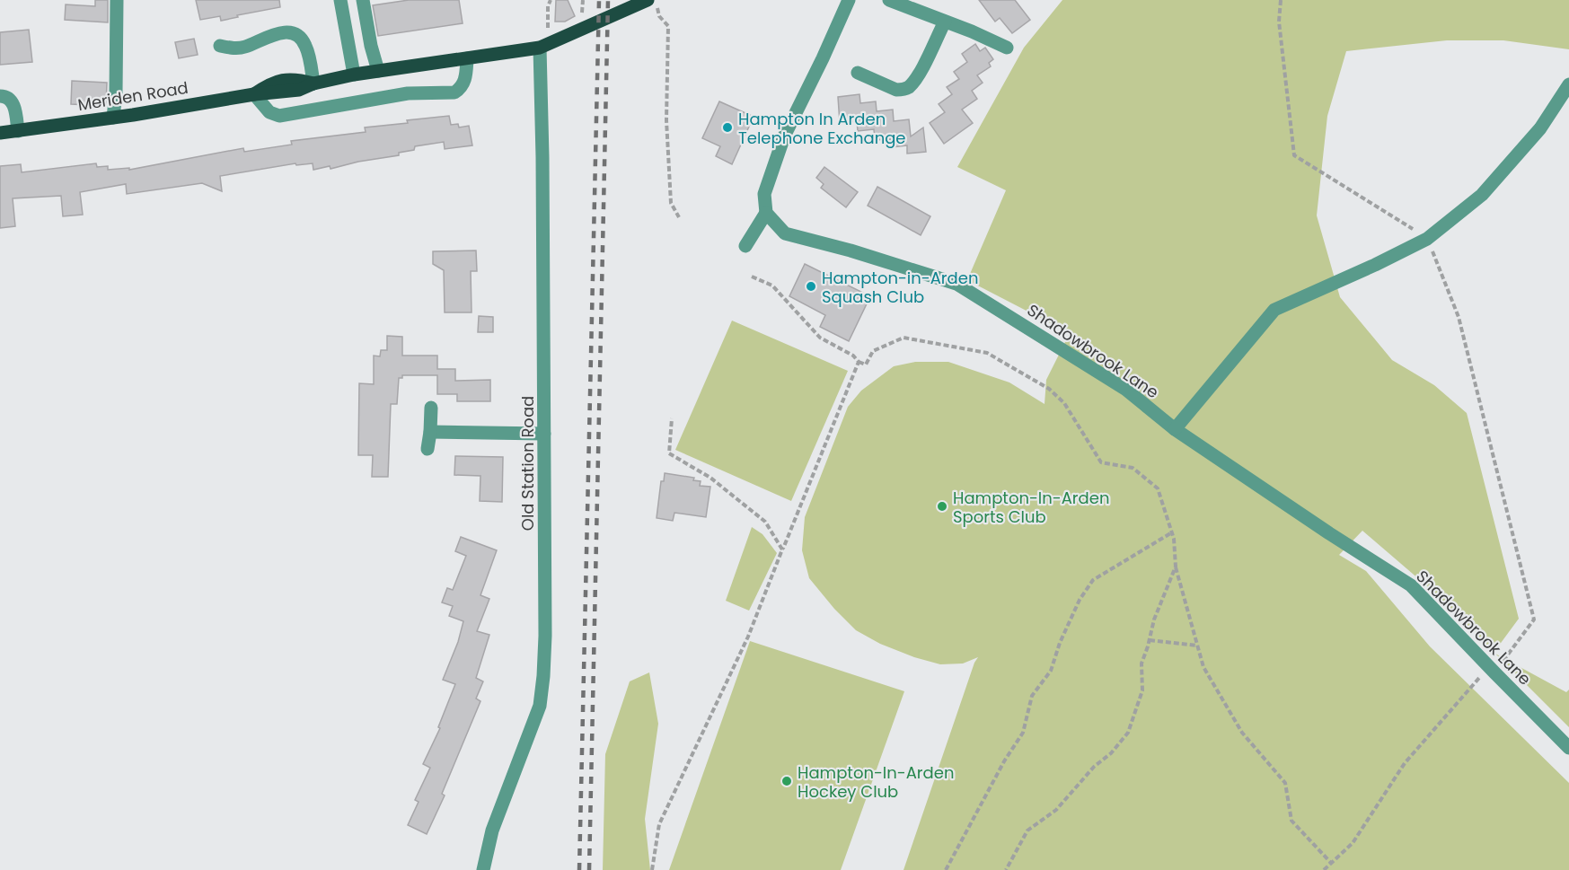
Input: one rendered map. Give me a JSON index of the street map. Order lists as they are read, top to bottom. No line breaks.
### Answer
{"streets":{"main road":["Meriden Road"],"street":["Shadowbrook Lane","Old Station Road"]},"crossings":[["Meriden Road","Old Station Road"]],"places":["Hampton In Arden Telephone Exchange","Hampton-in-Arden Squash Club","Hampton-In-Arden Sports Club","Hampton-In-Arden Hockey Club"]}
